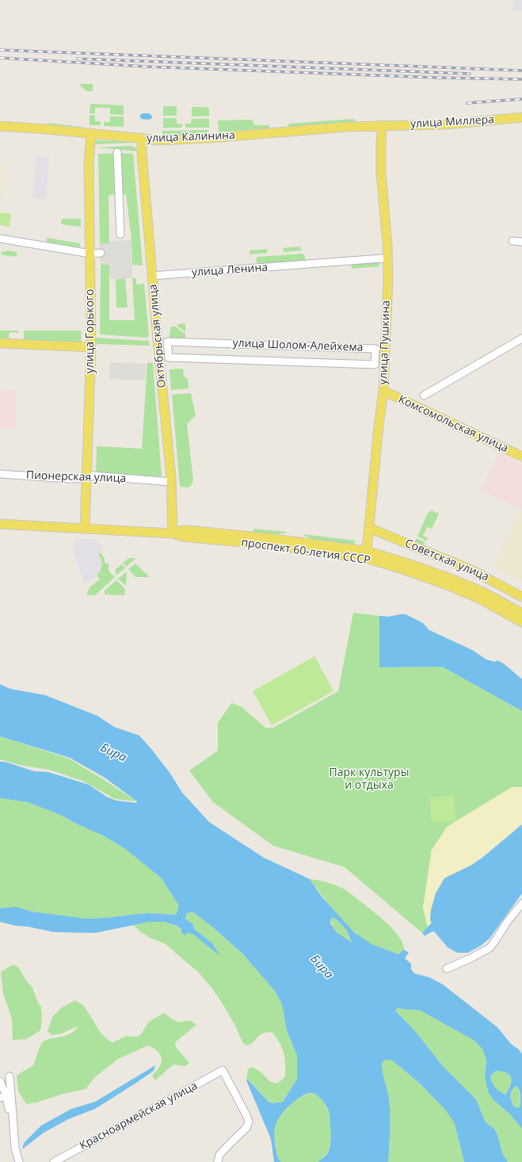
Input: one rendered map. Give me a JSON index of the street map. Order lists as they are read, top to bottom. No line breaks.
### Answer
{"streets":{"main road":["улица Миллера","улица Калинина","улица Горького","Октябрьская улица","улица Пушкина","Комсомольская улица","проспект 60-летия СССР","Советская улица"],"street":["улица Ленина","улица Шолом-Алейхема","Пионерская улица","Красноармейская улица"]},"crossings":[["улица Миллера","улица Калинина"],["улица Миллера","улица Пушкина"],["улица Калинина","улица Горького"],["улица Калинина","Октябрьская улица"],["улица Калинина","улица Пушкина"],["улица Ленина","Октябрьская улица"],["улица Ленина","улица Пушкина"],["улица Горького","Пионерская улица"],["улица Горького","проспект 60-летия СССР"],["Октябрьская улица","Пионерская улица"],["Октябрьская улица","проспект 60-летия СССР"],["улица Пушкина","Комсомольская улица"],["улица Пушкина","проспект 60-летия СССР"],["улица Пушкина","Советская улица"]],"water":["Бира"],"parks":["Парк культуры и отдыха"]}
